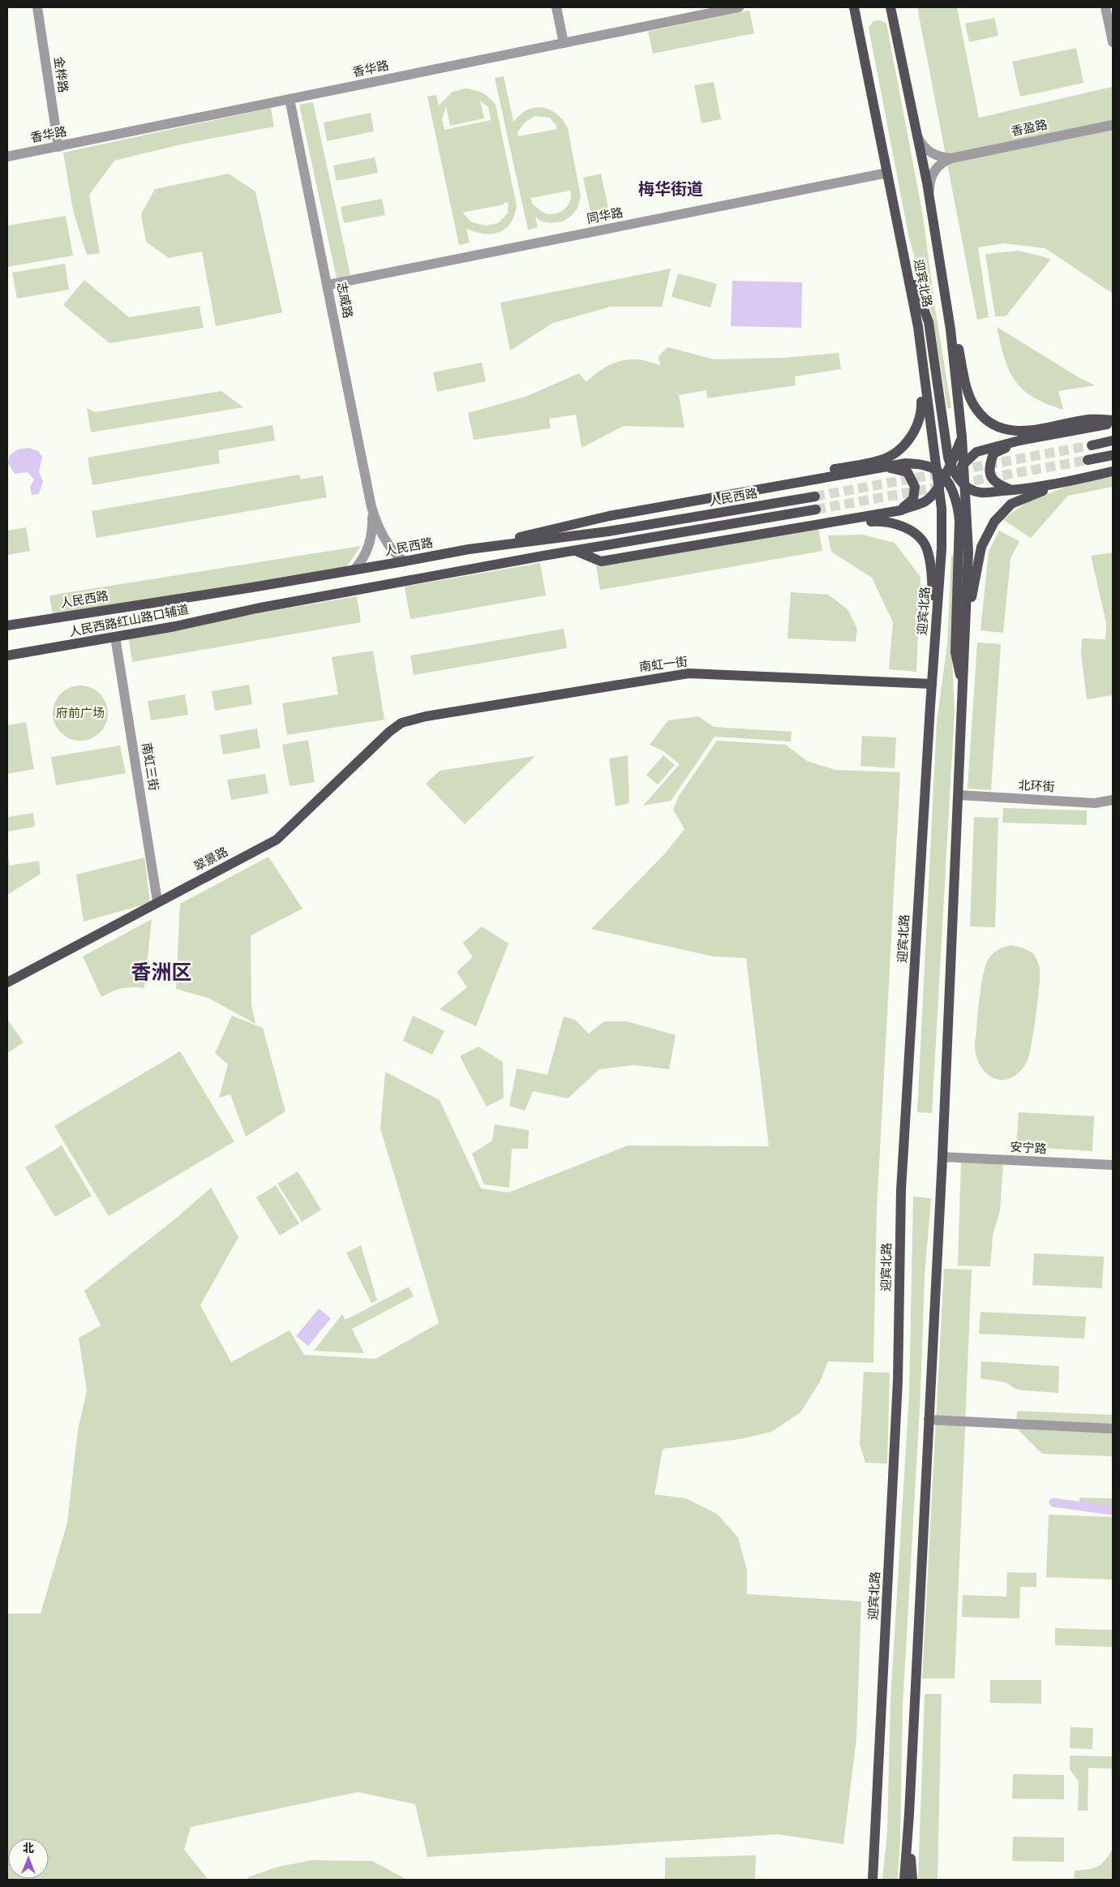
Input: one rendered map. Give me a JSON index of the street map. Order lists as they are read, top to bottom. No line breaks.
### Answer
{"streets":{"main road":["迎宾北路","人民西路","人民西路红山路口辅道","南虹一街","翠景路"],"street":["香华路","金桦路","香盈路","同华路","志威路","南虹三街","北环街","安宁路"]},"crossings":[["香华路","金桦路"],["香华路","志威路"],["同华路","迎宾北路"],["同华路","志威路"],["迎宾北路","南虹一街"],["迎宾北路","北环街"],["迎宾北路","安宁路"],["志威路","人民西路"],["人民西路红山路口辅道","南虹三街"],["南虹一街","翠景路"],["南虹三街","翠景路"]],"districts":["梅华街道","香洲区"],"parks":["府前广场"],"north":"top"}
